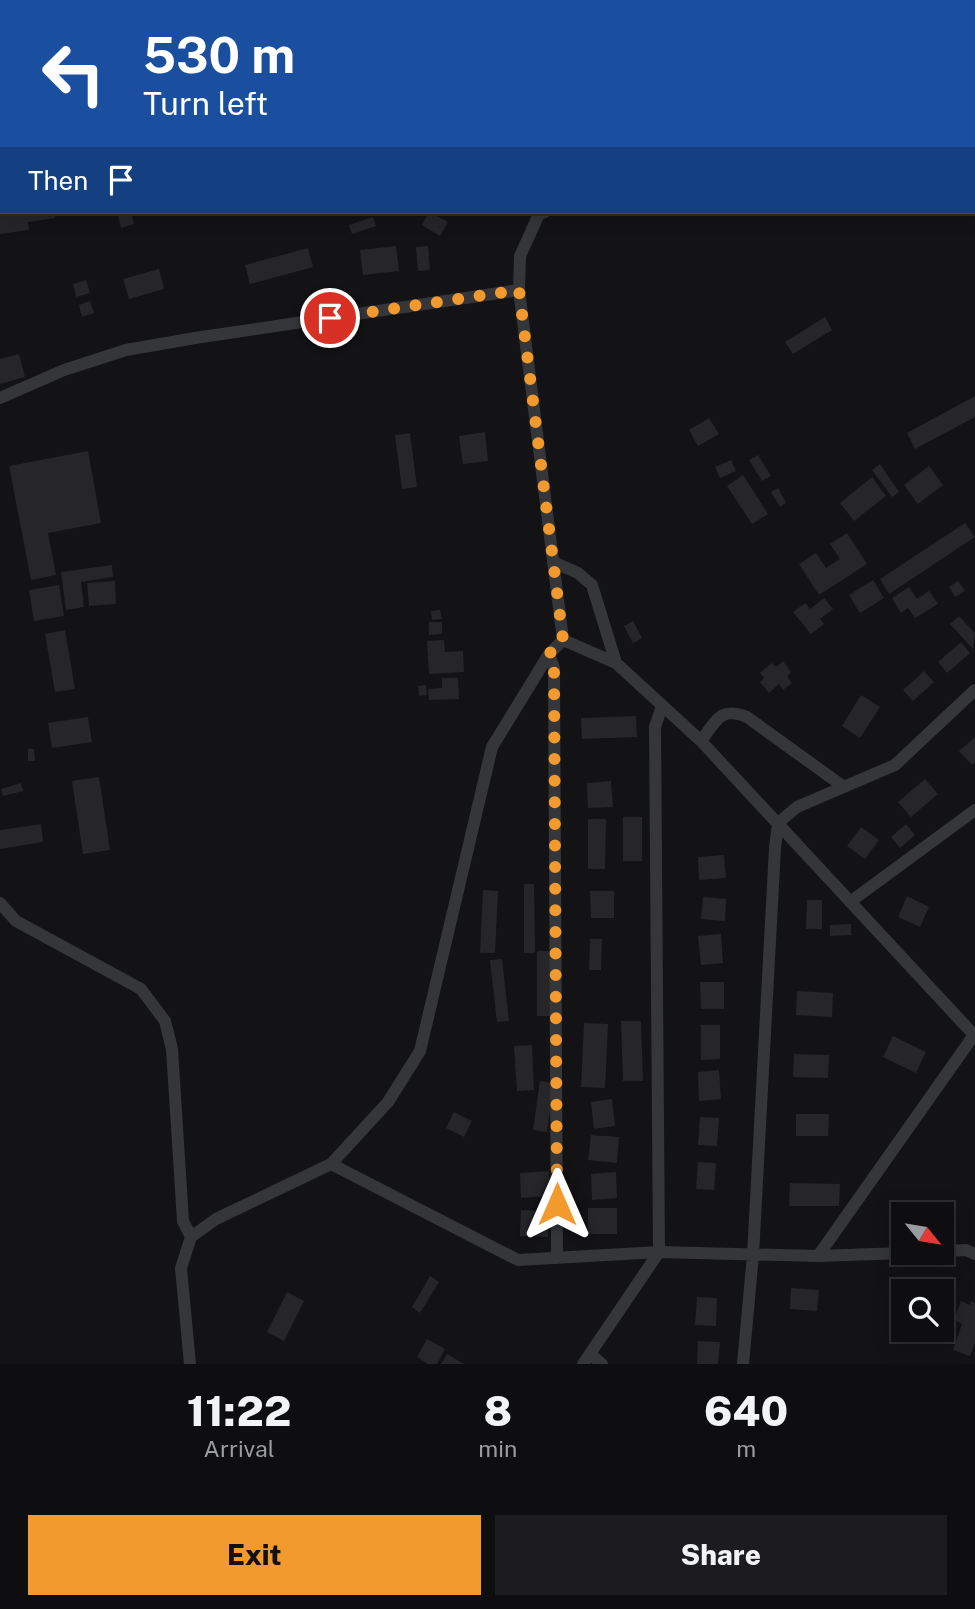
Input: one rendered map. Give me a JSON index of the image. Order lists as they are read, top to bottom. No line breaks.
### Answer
{"north":"bottom right","page":{"turn":["530 m","Turn left"],"then":"Then","eta":["11:22","Arrival","8","min","640","m"],"buttons":["Exit","Share"]}}
